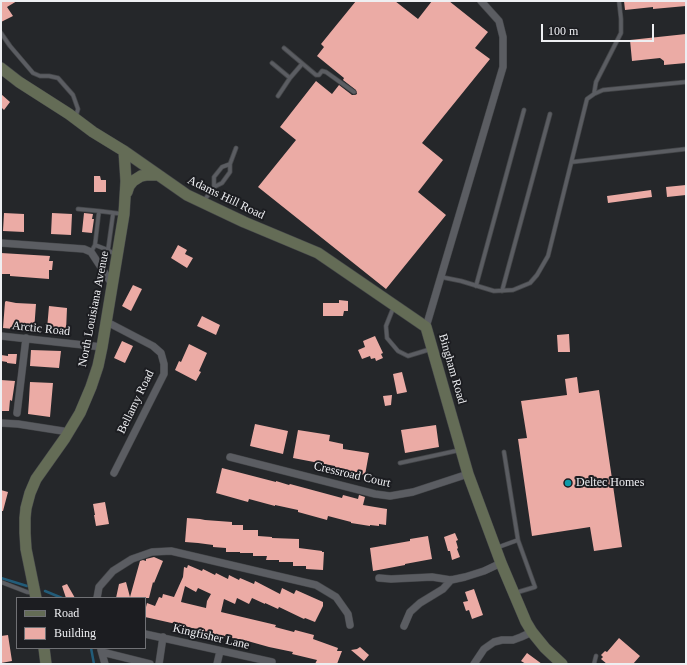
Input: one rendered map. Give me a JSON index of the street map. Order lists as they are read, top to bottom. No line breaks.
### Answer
{"streets":{"street":["Adams Hill Road","North Louisiana Avenue","Arctic Road","Bingham Road","Bellamy Road","Cressroad Court","Kingfisher Lane"]},"crossings":[["Adams Hill Road","North Louisiana Avenue"],["Adams Hill Road","Bingham Road"],["North Louisiana Avenue","Arctic Road"],["North Louisiana Avenue","Bellamy Road"],["Bingham Road","Cressroad Court"]],"places":["Deltec Homes"],"legend":["Road","Building"],"scale_bar":"100 m"}
